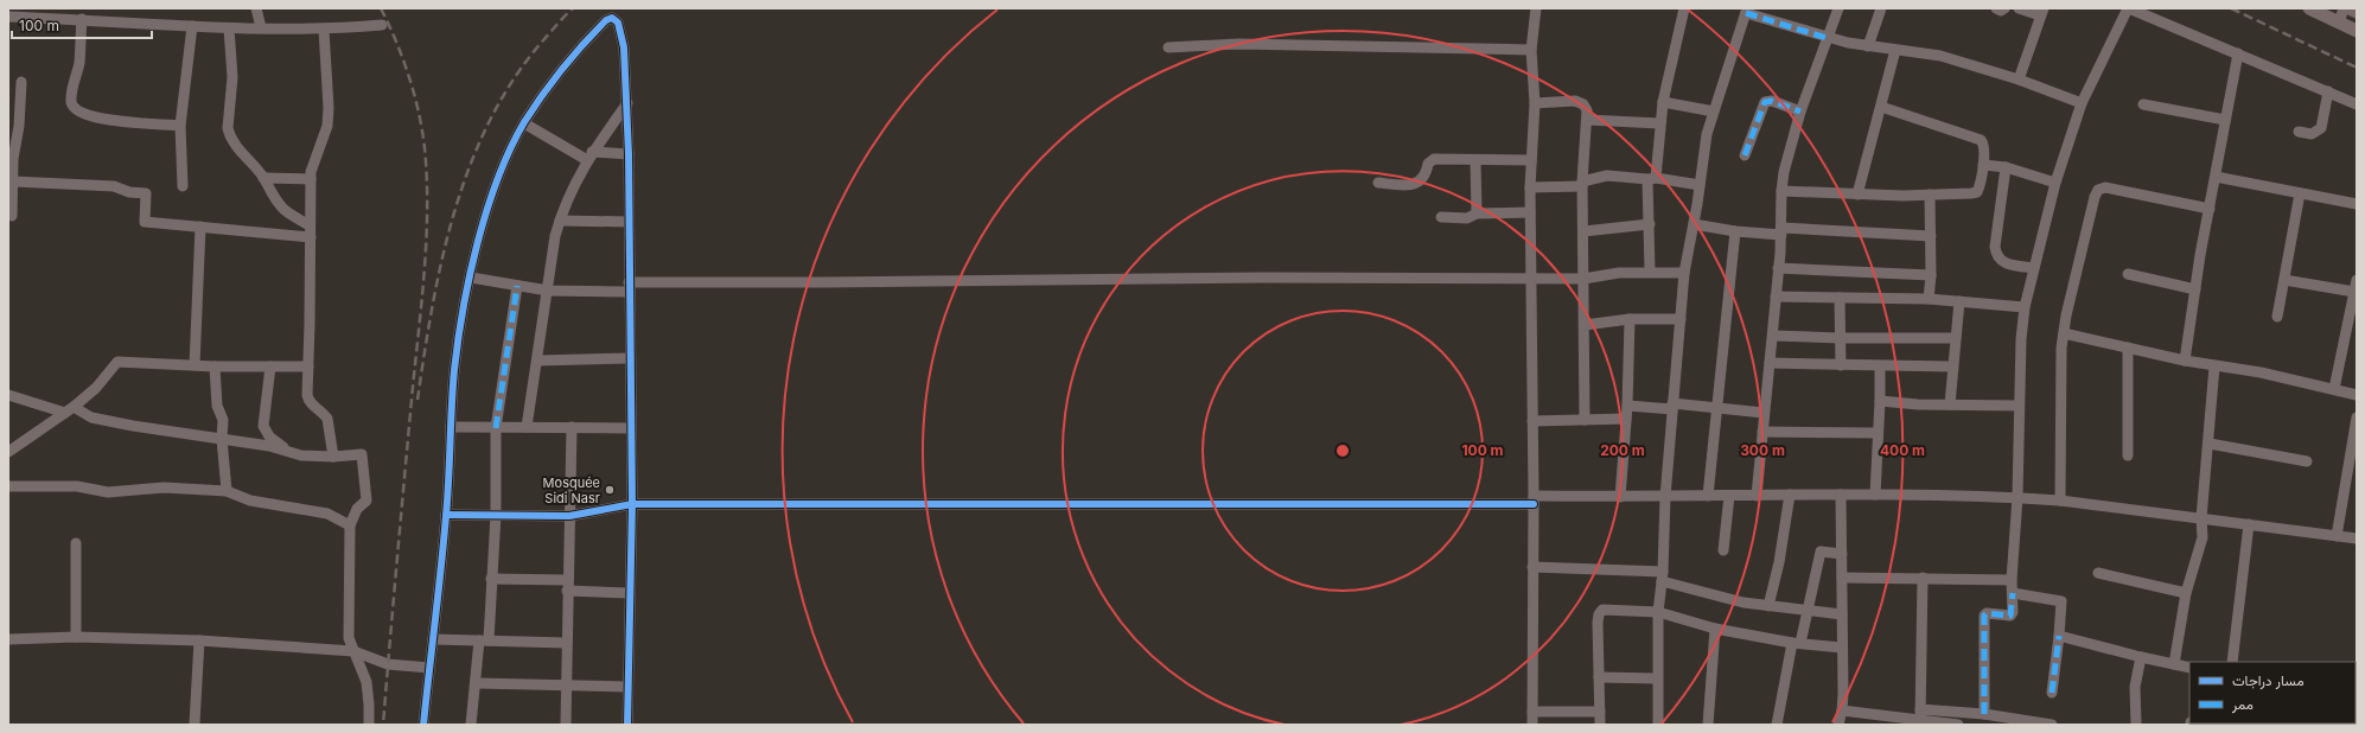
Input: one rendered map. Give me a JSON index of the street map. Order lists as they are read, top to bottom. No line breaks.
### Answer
{"places":["Mosquée Sidi Nasr"],"legend":["مسار دراجات","ممر"],"scale_bar":"100 m","rings":["100 m","200 m","300 m","400 m"]}
